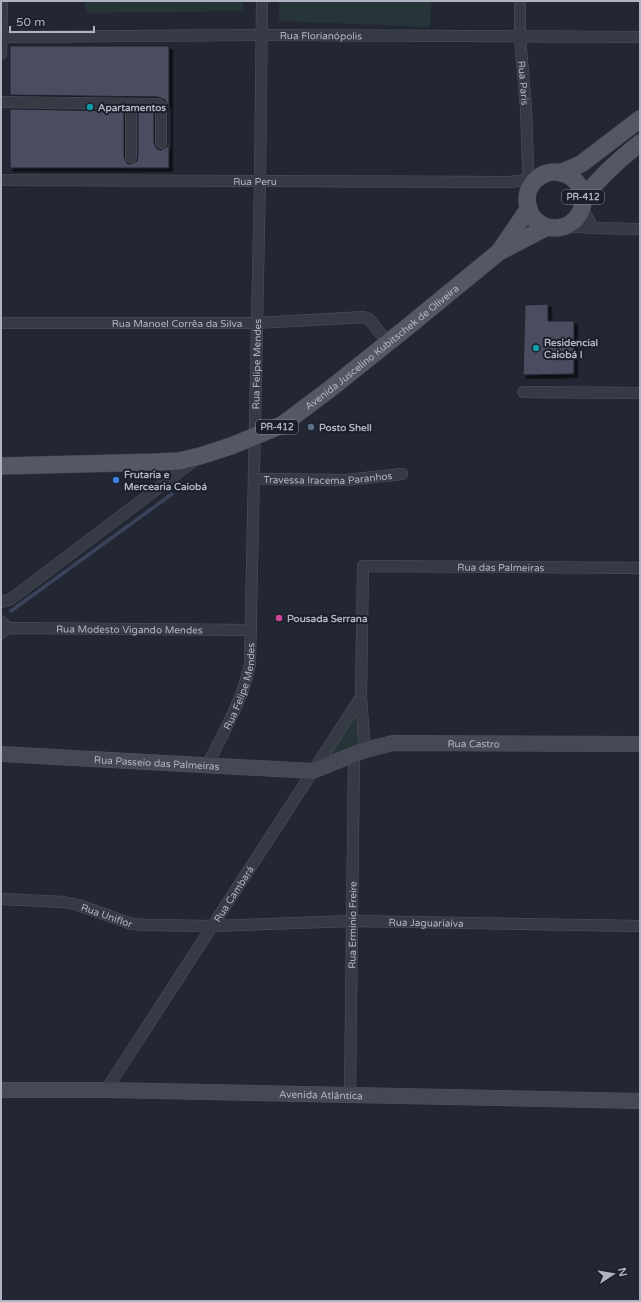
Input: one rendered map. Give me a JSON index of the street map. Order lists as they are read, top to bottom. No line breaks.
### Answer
{"streets":{"main road":["PR-412","Avenida Juscelino Kubitschek de Oliveira"],"street":["Rua Florianópolis","Rua Paris","Rua Peru","Rua Manoel Corrêa da Silva","Rua Felipe Mendes","Travessa Iracema Paranhos","Rua das Palmeiras","Rua Modesto Vigando Mendes","Rua Castro","Rua Passeio das Palmeiras","Rua Cambará","Rua Uniflor","Rua Jaguariaíva","Rua Ermínio Freire","Avenida Atlântica"]},"crossings":[["Rua Florianópolis","Rua Paris"],["Rua Florianópolis","Rua Felipe Mendes"],["Rua Paris","Rua Peru"],["Rua Paris","PR-412"],["Rua Paris","Avenida Juscelino Kubitschek de Oliveira"],["Rua Peru","PR-412"],["Rua Peru","Avenida Juscelino Kubitschek de Oliveira"],["Rua Peru","Rua Felipe Mendes"],["PR-412","Avenida Juscelino Kubitschek de Oliveira"],["Rua Manoel Corrêa da Silva","Avenida Juscelino Kubitschek de Oliveira"],["Rua Manoel Corrêa da Silva","Rua Felipe Mendes"],["Avenida Juscelino Kubitschek de Oliveira","Rua Felipe Mendes"],["Rua Felipe Mendes","Travessa Iracema Paranhos"],["Rua Felipe Mendes","Rua Modesto Vigando Mendes"],["Rua Felipe Mendes","Rua Passeio das Palmeiras"],["Rua das Palmeiras","Rua Ermínio Freire"],["Rua Castro","Rua Passeio das Palmeiras"],["Rua Castro","Rua Cambará"],["Rua Castro","Rua Ermínio Freire"],["Rua Passeio das Palmeiras","Rua Cambará"],["Rua Cambará","Rua Uniflor"],["Rua Cambará","Rua Jaguariaíva"],["Rua Cambará","Rua Ermínio Freire"],["Rua Cambará","Avenida Atlântica"],["Rua Uniflor","Rua Jaguariaíva"],["Rua Jaguariaíva","Rua Ermínio Freire"],["Rua Ermínio Freire","Avenida Atlântica"]],"places":["Apartamentos","Residencial Caiobá I","Posto Shell","Frutaria e Mercearia Caiobá","Pousada Serrana"],"scale_bar":"50 m","north":"right"}
